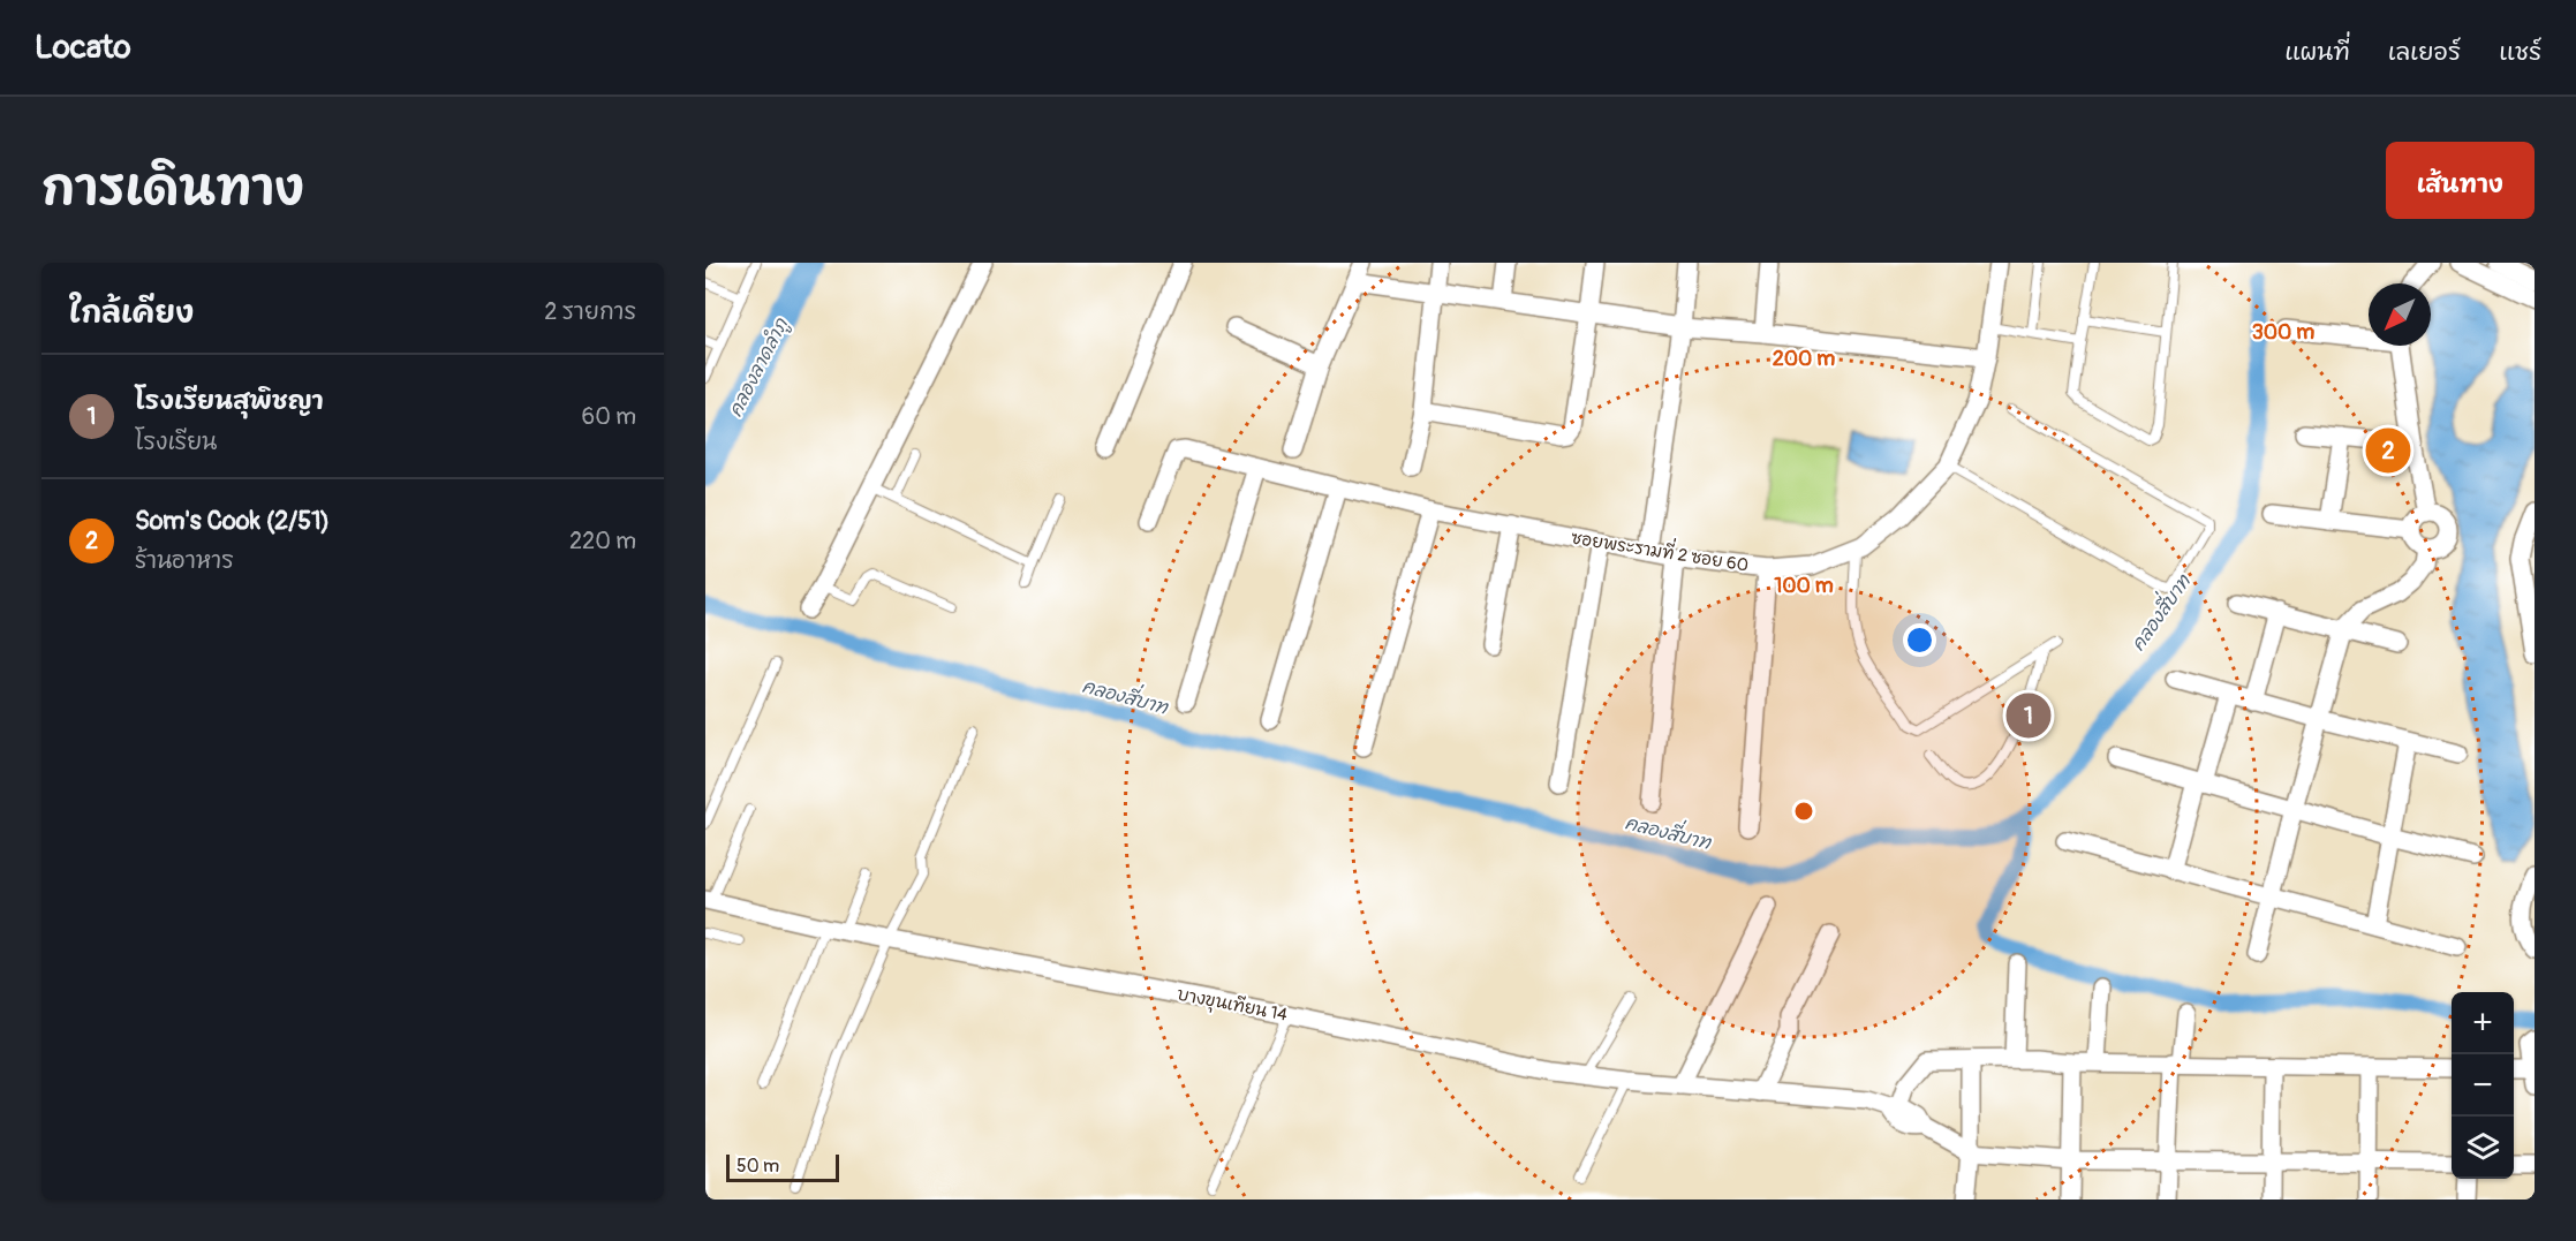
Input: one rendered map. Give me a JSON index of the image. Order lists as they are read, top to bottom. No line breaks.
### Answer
{"streets":{"street":["ซอยพระรามที่ 2 ซอย 60","บางขุนเทียน 14"]},"water":["คลองลาดลำภู","คลองสี่บาท"],"scale_bar":"50 m","north":"bottom left","page":{"header":"Locato","nav":["แผนที่","เลเยอร์","แชร์"],"title":"การเดินทาง","buttons":"เส้นทาง","heading":["ใกล้เคียง","2 รายการ"],"list":[{"mark":"1","name":"โรงเรียนสุพิชญา","note":"โรงเรียน","value":"60 m"},{"mark":"2","name":"Som's Cook (2/51)","note":"ร้านอาหาร","value":"220 m"}],"pins":["2","1"],"map_buttons":["+","−"],"scale":"50 m"},"rings":["300 m","200 m","100 m"]}
